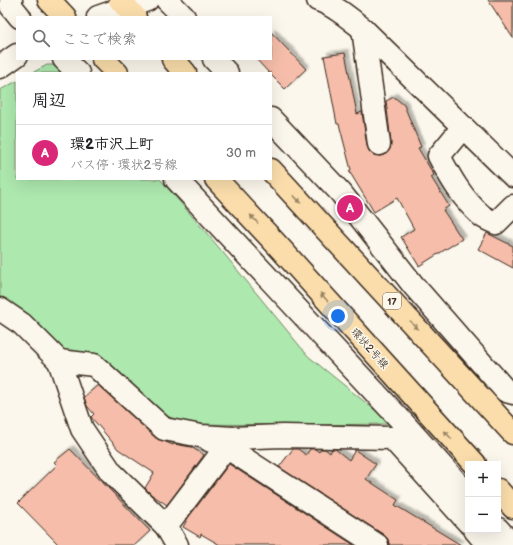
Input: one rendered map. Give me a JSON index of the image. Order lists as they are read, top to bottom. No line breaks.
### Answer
{"streets":{"main road":["17","環状2号線"]},"page":{"search":"ここで検索","heading":"周辺","list":[{"mark":"A","name":"環2市沢上町","note":"バス停 · 環状2号線","value":"30 m"}],"pins":"A","map_buttons":["+","−"]}}
